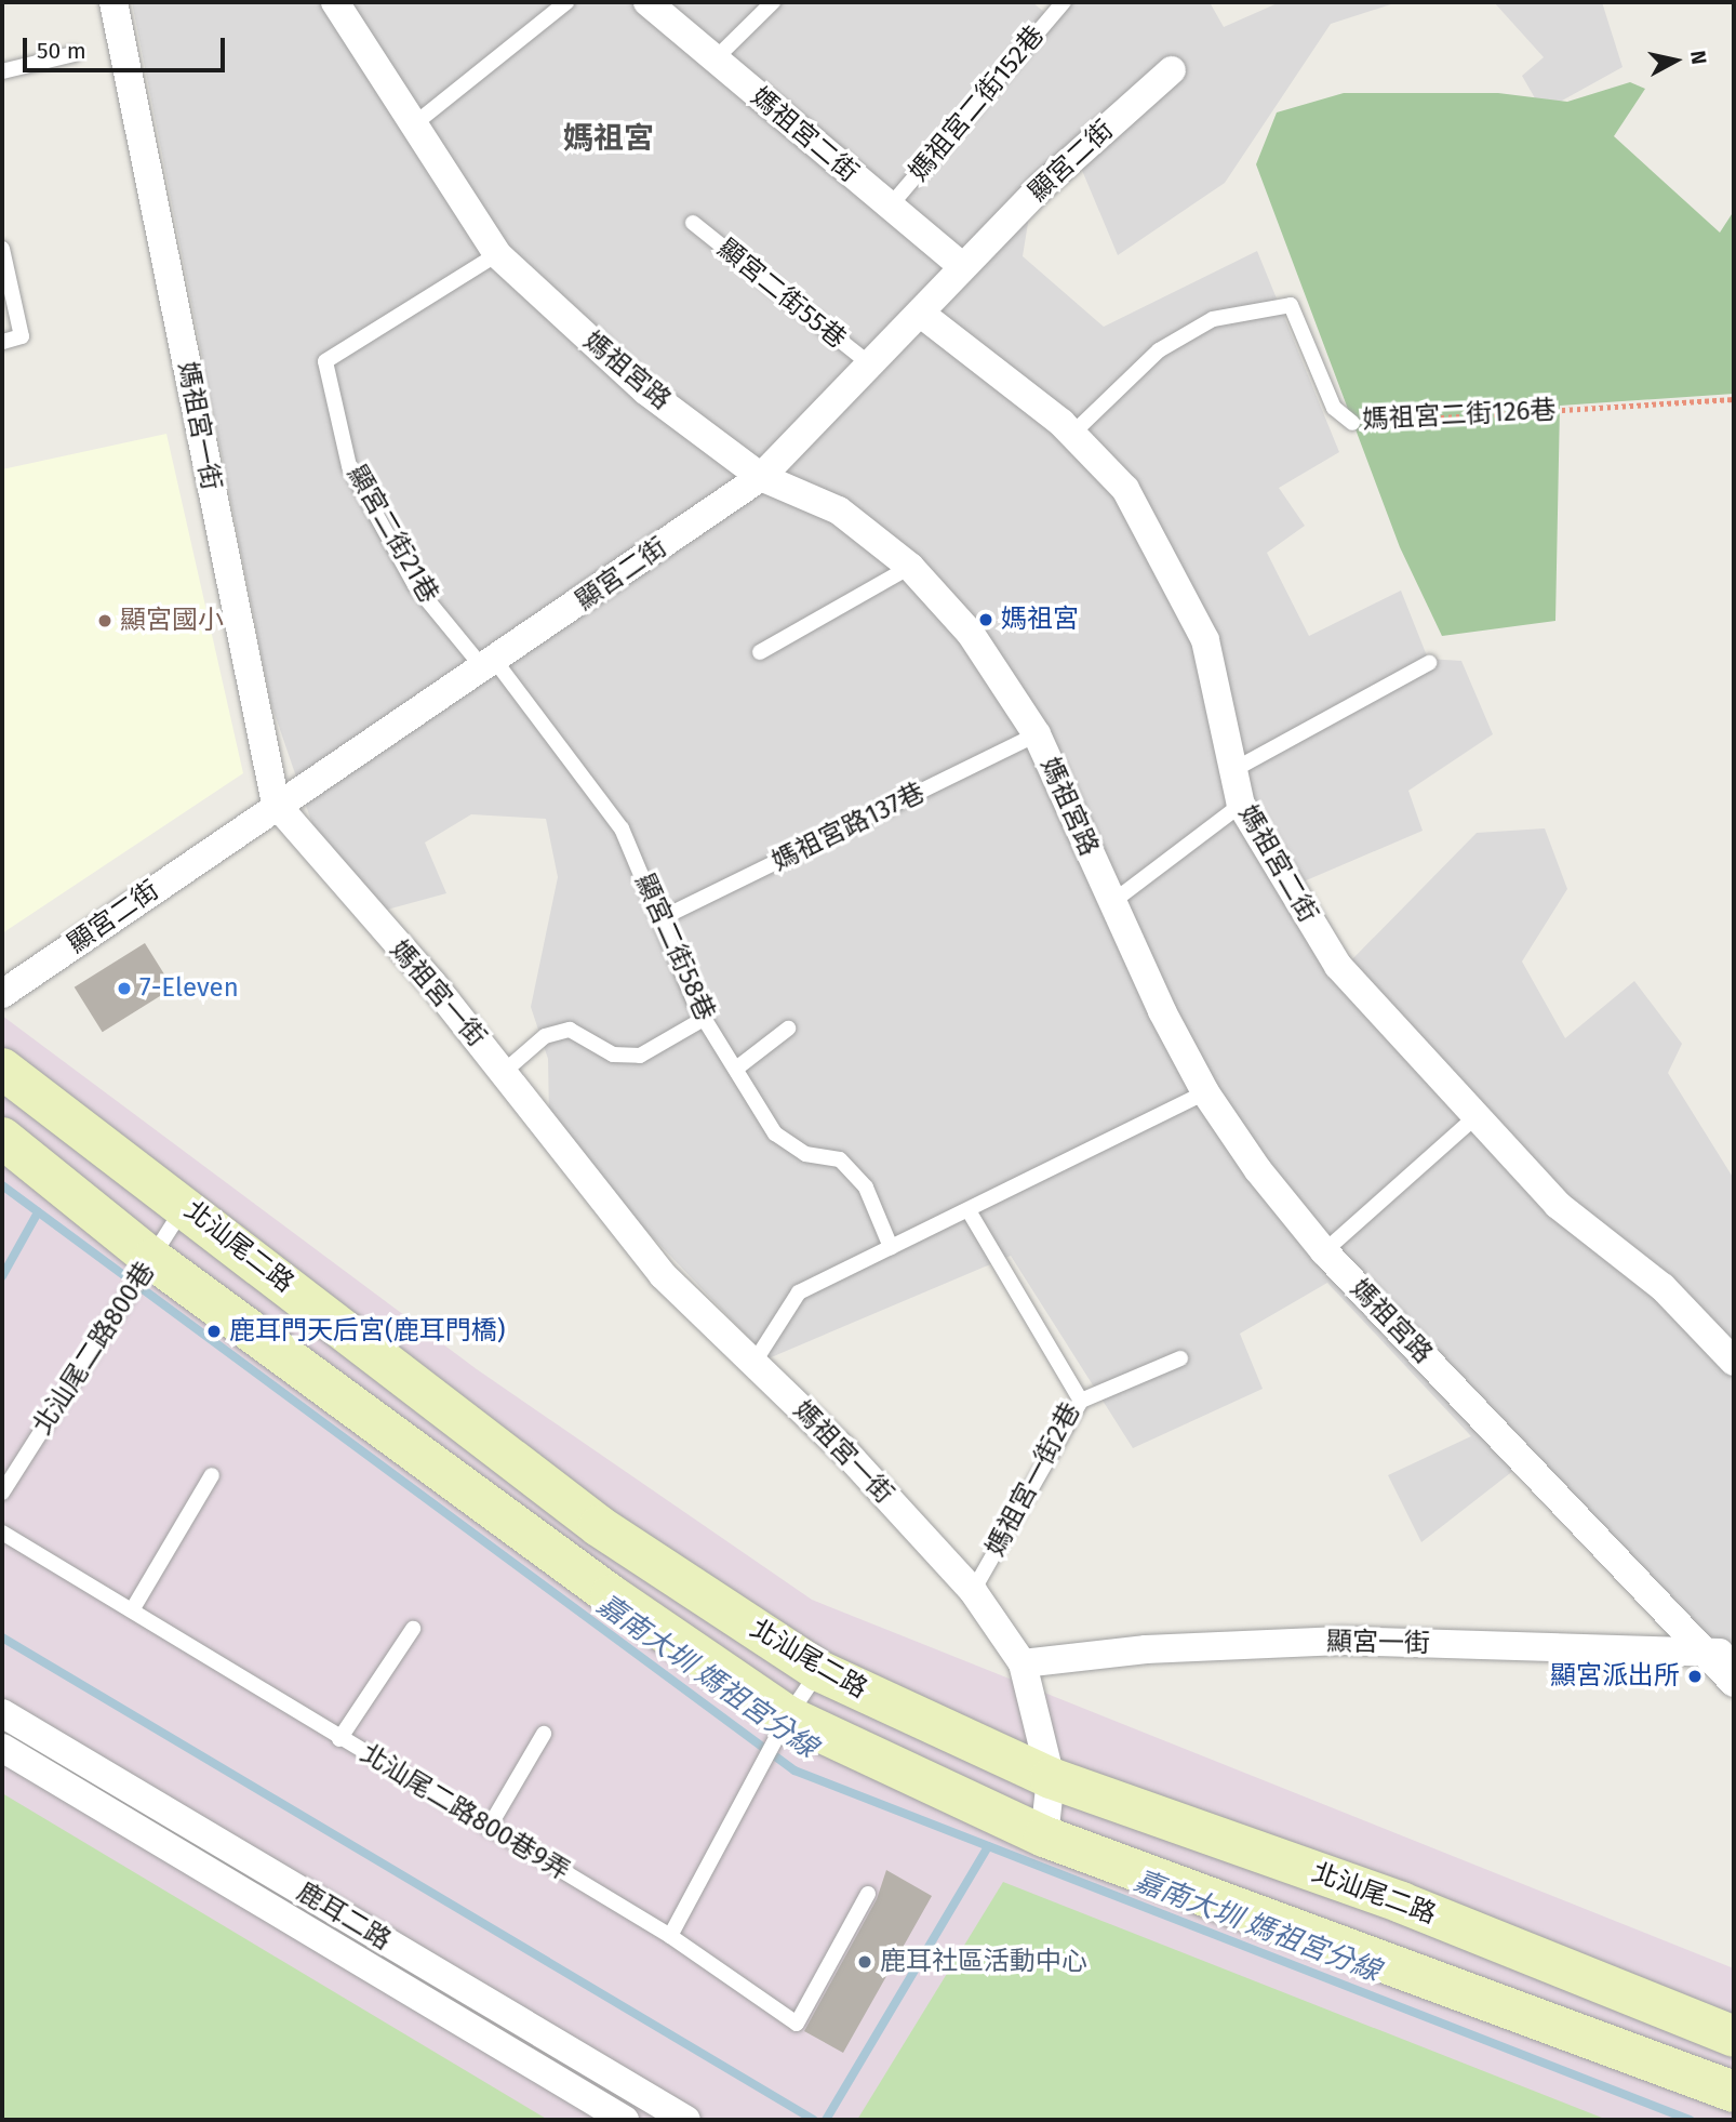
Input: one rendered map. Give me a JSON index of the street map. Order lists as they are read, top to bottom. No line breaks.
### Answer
{"streets":{"street":["媽祖宮二街","顯宮二街","媽祖宮路","媽祖宮一街","北汕尾二路","顯宮一街","鹿耳二路"],"lane":["媽祖宮二街152巷","顯宮二街55巷","媽祖宮二街126巷","顯宮二街21巷","媽祖宮路137巷","顯宮二街58巷","北汕尾二路800巷","媽祖宮一街2巷","北汕尾二路800巷9弄"]},"crossings":[["媽祖宮二街152巷","媽祖宮二街"],["媽祖宮二街","顯宮二街"],["媽祖宮二街","媽祖宮二街126巷"],["顯宮二街","顯宮二街55巷"],["顯宮二街","媽祖宮路"],["顯宮二街","媽祖宮一街"],["顯宮二街","顯宮二街21巷"],["顯宮二街","顯宮二街58巷"],["媽祖宮路","顯宮二街21巷"],["媽祖宮路","媽祖宮路137巷"],["媽祖宮路","顯宮一街"],["媽祖宮一街","北汕尾二路"],["媽祖宮一街","媽祖宮一街2巷"],["媽祖宮一街","顯宮一街"],["顯宮二街21巷","顯宮二街58巷"],["媽祖宮路137巷","顯宮二街58巷"],["北汕尾二路","北汕尾二路800巷"]],"districts":["媽祖宮"],"water":["嘉南大圳 媽祖宮分線"],"places":["媽祖宮","顯宮國小","7-Eleven","鹿耳門天后宮(鹿耳門橋)","顯宮派出所","鹿耳社區活動中心"],"scale_bar":"50 m","north":"right"}
